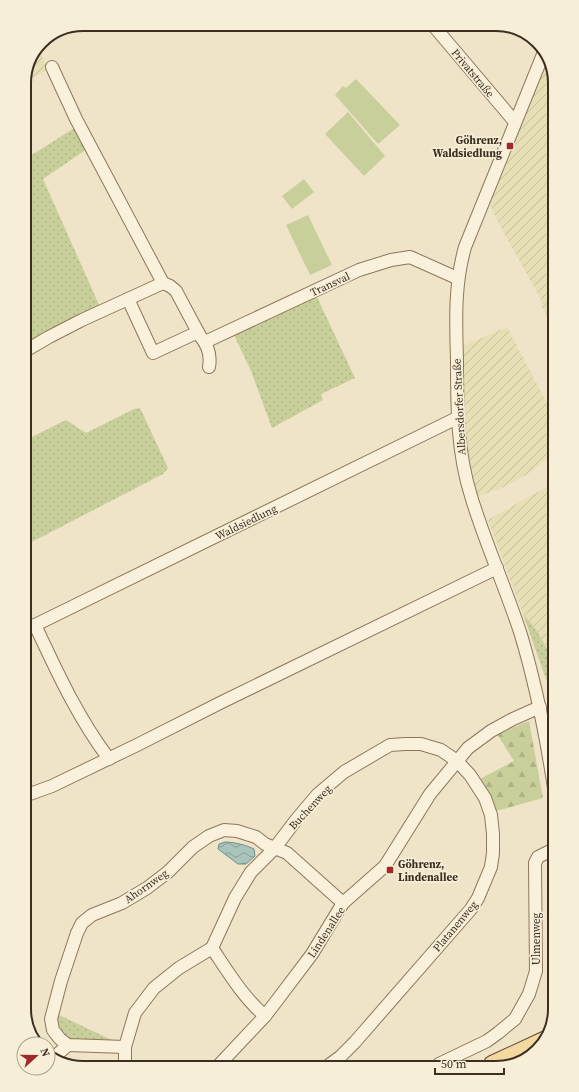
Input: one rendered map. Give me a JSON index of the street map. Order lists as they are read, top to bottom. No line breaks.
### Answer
{"streets":{"street":["Privatstraße","Transval","Albersdorfer Straße","Waldsiedlung","Buchenweg","Ahornweg","Platanenweg","Lindenallee","Ulmenweg"]},"crossings":[["Privatstraße","Albersdorfer Straße"],["Transval","Albersdorfer Straße"],["Albersdorfer Straße","Waldsiedlung"],["Albersdorfer Straße","Lindenallee"],["Buchenweg","Ahornweg"],["Buchenweg","Platanenweg"],["Buchenweg","Lindenallee"],["Ahornweg","Lindenallee"],["Platanenweg","Lindenallee"]],"places":{"transit":["Göhrenz, Waldsiedlung","Göhrenz, Lindenallee"]},"scale_bar":"50 m","north":"right"}
